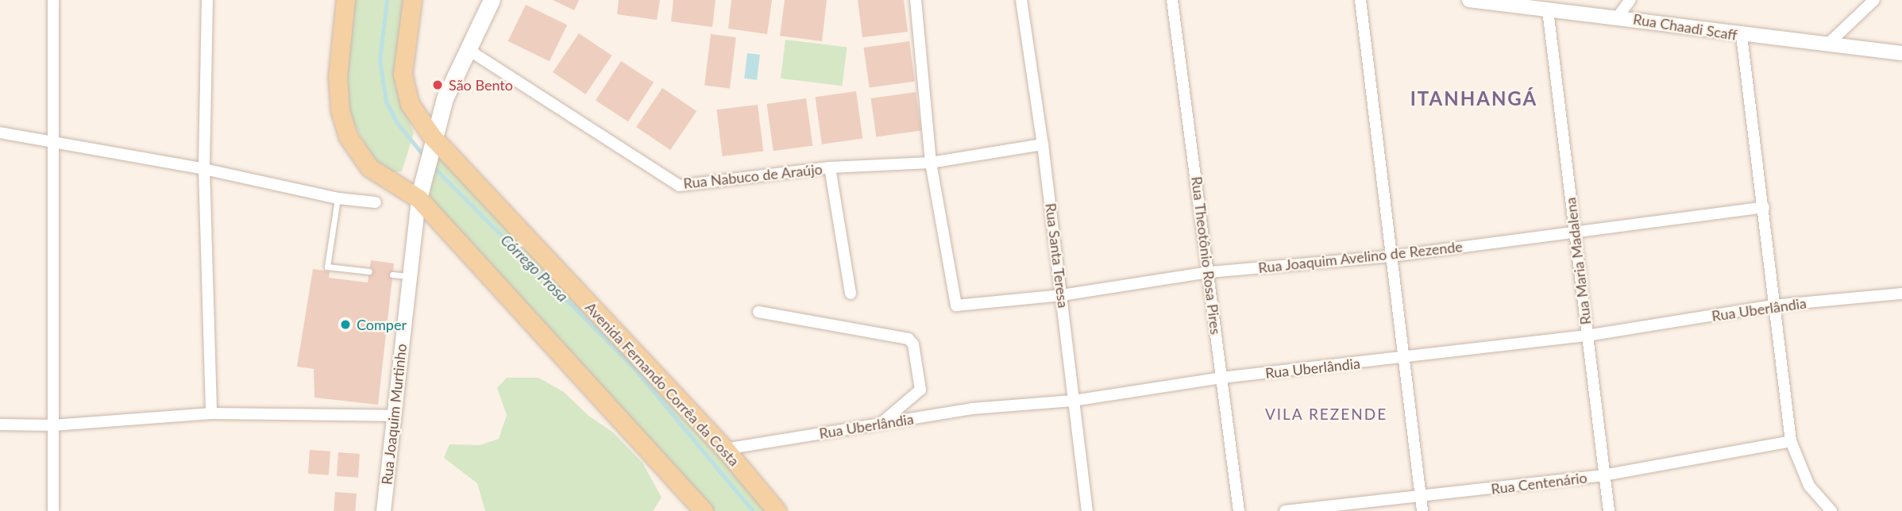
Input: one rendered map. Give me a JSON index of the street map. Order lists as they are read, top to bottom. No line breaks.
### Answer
{"streets":{"main road":["Avenida Fernando Corrêa da Costa","Rua Joaquim Murtinho"],"street":["Rua Chaadi Scaff","Rua Nabuco de Araújo","Rua Santa Teresa","Rua Theotônio Rosa Pires","Rua Joaquim Avelino de Rezende","Rua Maria Madalena","Rua Uberlândia","Rua Centenário"]},"crossings":[["Rua Chaadi Scaff","Rua Maria Madalena"],["Rua Nabuco de Araújo","Rua Santa Teresa"],["Rua Nabuco de Araújo","Rua Joaquim Avelino de Rezende"],["Rua Nabuco de Araújo","Rua Joaquim Murtinho"],["Rua Santa Teresa","Rua Joaquim Avelino de Rezende"],["Rua Santa Teresa","Rua Uberlândia"],["Rua Theotônio Rosa Pires","Rua Joaquim Avelino de Rezende"],["Rua Theotônio Rosa Pires","Rua Uberlândia"],["Rua Joaquim Avelino de Rezende","Rua Maria Madalena"],["Rua Maria Madalena","Rua Uberlândia"],["Rua Maria Madalena","Rua Centenário"],["Rua Uberlândia","Avenida Fernando Corrêa da Costa"],["Avenida Fernando Corrêa da Costa","Rua Joaquim Murtinho"]],"districts":["ITANHANGÁ","VILA REZENDE"],"water":["Córrego Prosa"],"places":["São Bento","Comper"]}
